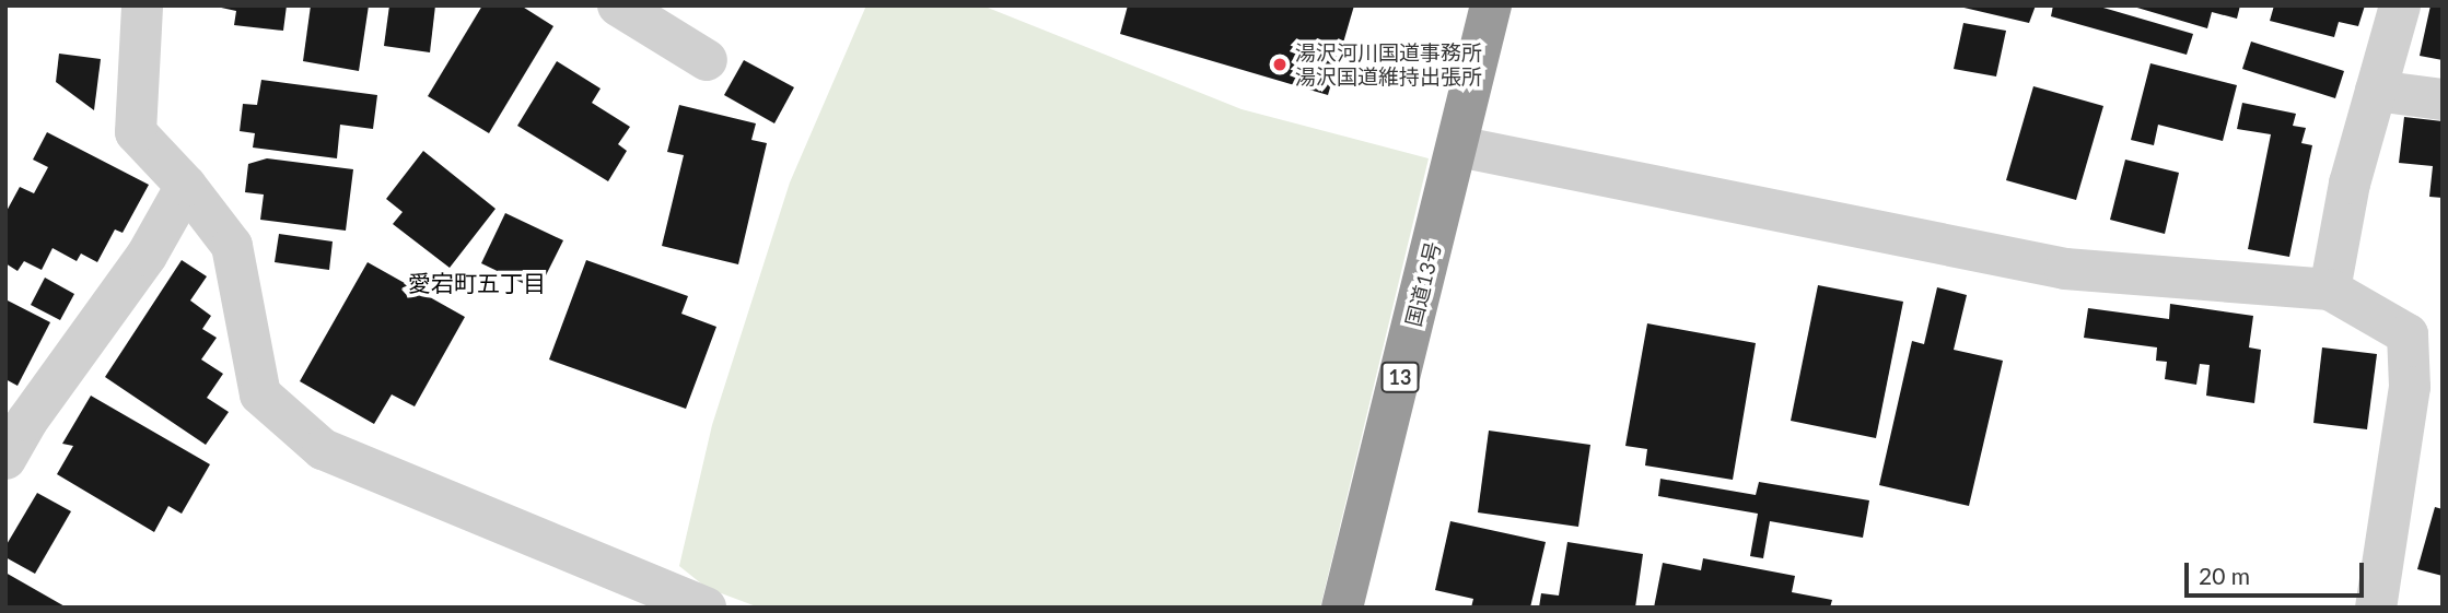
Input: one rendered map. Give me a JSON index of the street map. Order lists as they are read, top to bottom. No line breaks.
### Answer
{"streets":{"highway":["国道13号","13"]},"districts":["愛宕町五丁目"],"places":["湯沢河川国道事務所 湯沢国道維持出張所"],"scale_bar":"20 m"}
